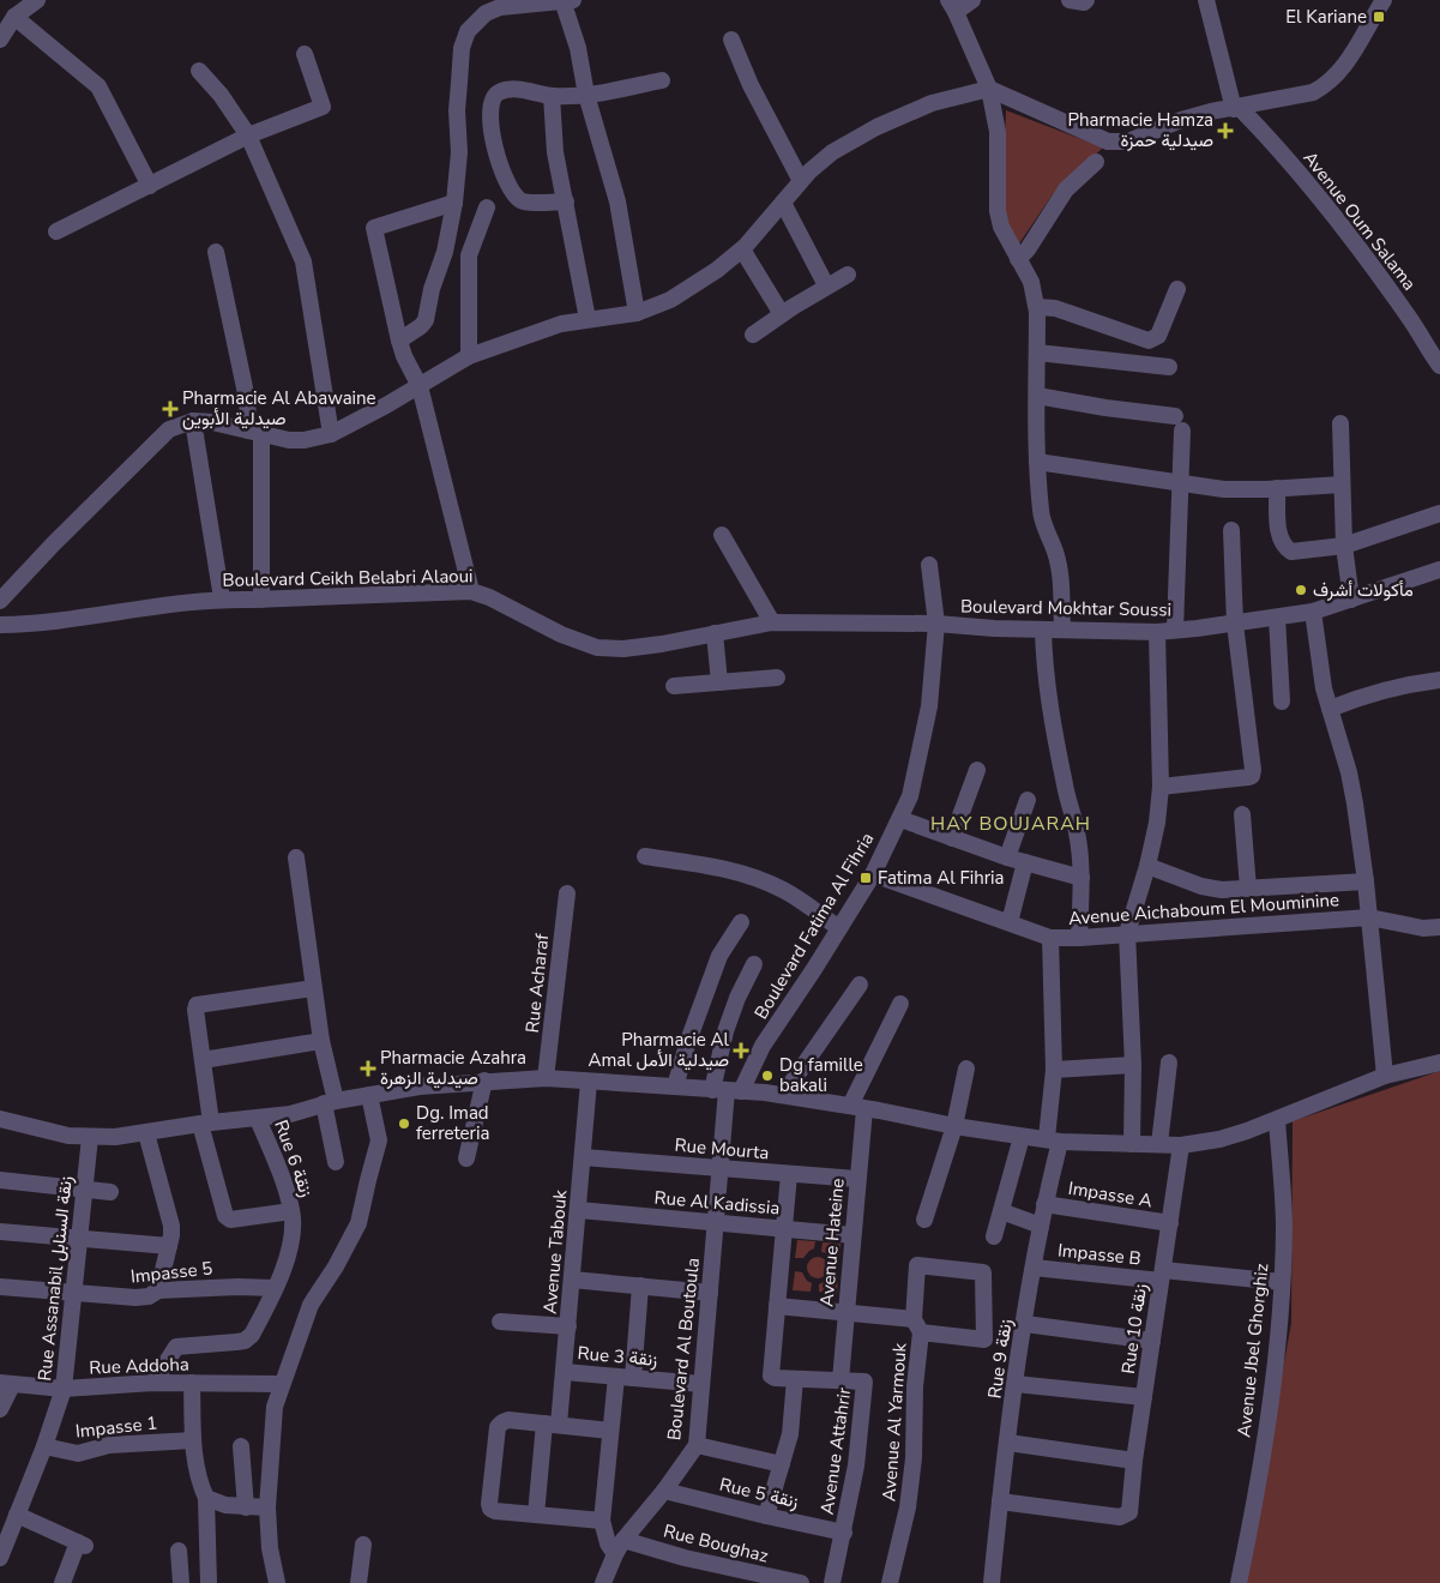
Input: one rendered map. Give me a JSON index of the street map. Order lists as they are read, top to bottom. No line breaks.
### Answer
{"streets":{"street":["Avenue Oum Salama","Boulevard Ceikh Belabri Alaoui","Boulevard Mokhtar Soussi","Avenue Aichaboum El Mouminine","Boulevard Fatima Al Fihria","Rue Acharaf","Rue Mourta","Rue 6 زنقة","Impasse A","Rue Al Kadissia","Avenue Hateine","Avenue Tabouk","Impasse B","Impasse 5","Rue Assanabil زنقة السنابل","Rue 10 زنقة","Boulevard Al Boutoula","Avenue Jbel Ghorghiz","Rue 3 زنقة","Rue 9 زنقة","Rue Addoha","Avenue Al Yarmouk","Impasse 1","Avenue Attahrir","Rue 5 زنقة","Rue Boughaz"]},"crossings":[["Boulevard Ceikh Belabri Alaoui","Boulevard Mokhtar Soussi"],["Boulevard Ceikh Belabri Alaoui","Boulevard Fatima Al Fihria"],["Boulevard Mokhtar Soussi","Boulevard Fatima Al Fihria"],["Avenue Aichaboum El Mouminine","Boulevard Fatima Al Fihria"],["Avenue Aichaboum El Mouminine","Rue 9 زنقة"],["Boulevard Fatima Al Fihria","Boulevard Al Boutoula"],["Rue Mourta","Avenue Hateine"],["Rue Mourta","Avenue Tabouk"],["Rue Mourta","Boulevard Al Boutoula"],["Rue 6 زنقة","Impasse 5"],["Rue 6 زنقة","Rue Addoha"],["Impasse A","Rue 10 زنقة"],["Impasse A","Rue 9 زنقة"],["Rue Al Kadissia","Avenue Hateine"],["Rue Al Kadissia","Avenue Tabouk"],["Rue Al Kadissia","Boulevard Al Boutoula"],["Avenue Hateine","Avenue Attahrir"],["Avenue Tabouk","Rue 3 زنقة"],["Impasse B","Rue 10 زنقة"],["Impasse B","Avenue Jbel Ghorghiz"],["Impasse B","Rue 9 زنقة"],["Impasse 5","Rue Assanabil زنقة السنابل"],["Rue Assanabil زنقة السنابل","Rue Addoha"],["Rue Assanabil زنقة السنابل","Impasse 1"],["Rue 10 زنقة","Rue 9 زنقة"],["Boulevard Al Boutoula","Rue 3 زنقة"],["Boulevard Al Boutoula","Rue 5 زنقة"],["Boulevard Al Boutoula","Rue Boughaz"],["Avenue Attahrir","Rue 5 زنقة"]],"districts":["HAY BOUJARAH"],"places":{"transit":["El Kariane","Fatima Al Fihria"],"health":["Pharmacie Hamza صيدلية حمزة","Pharmacie Al Abawaine صيدلية الأبوين","Pharmacie Al Amal صيدلية الأمل","Pharmacie Azahra صيدلية الزهرة"],"other":["مأكولات أشرف","Dg famille bakali","Dg. Imad ferreteria"]}}
